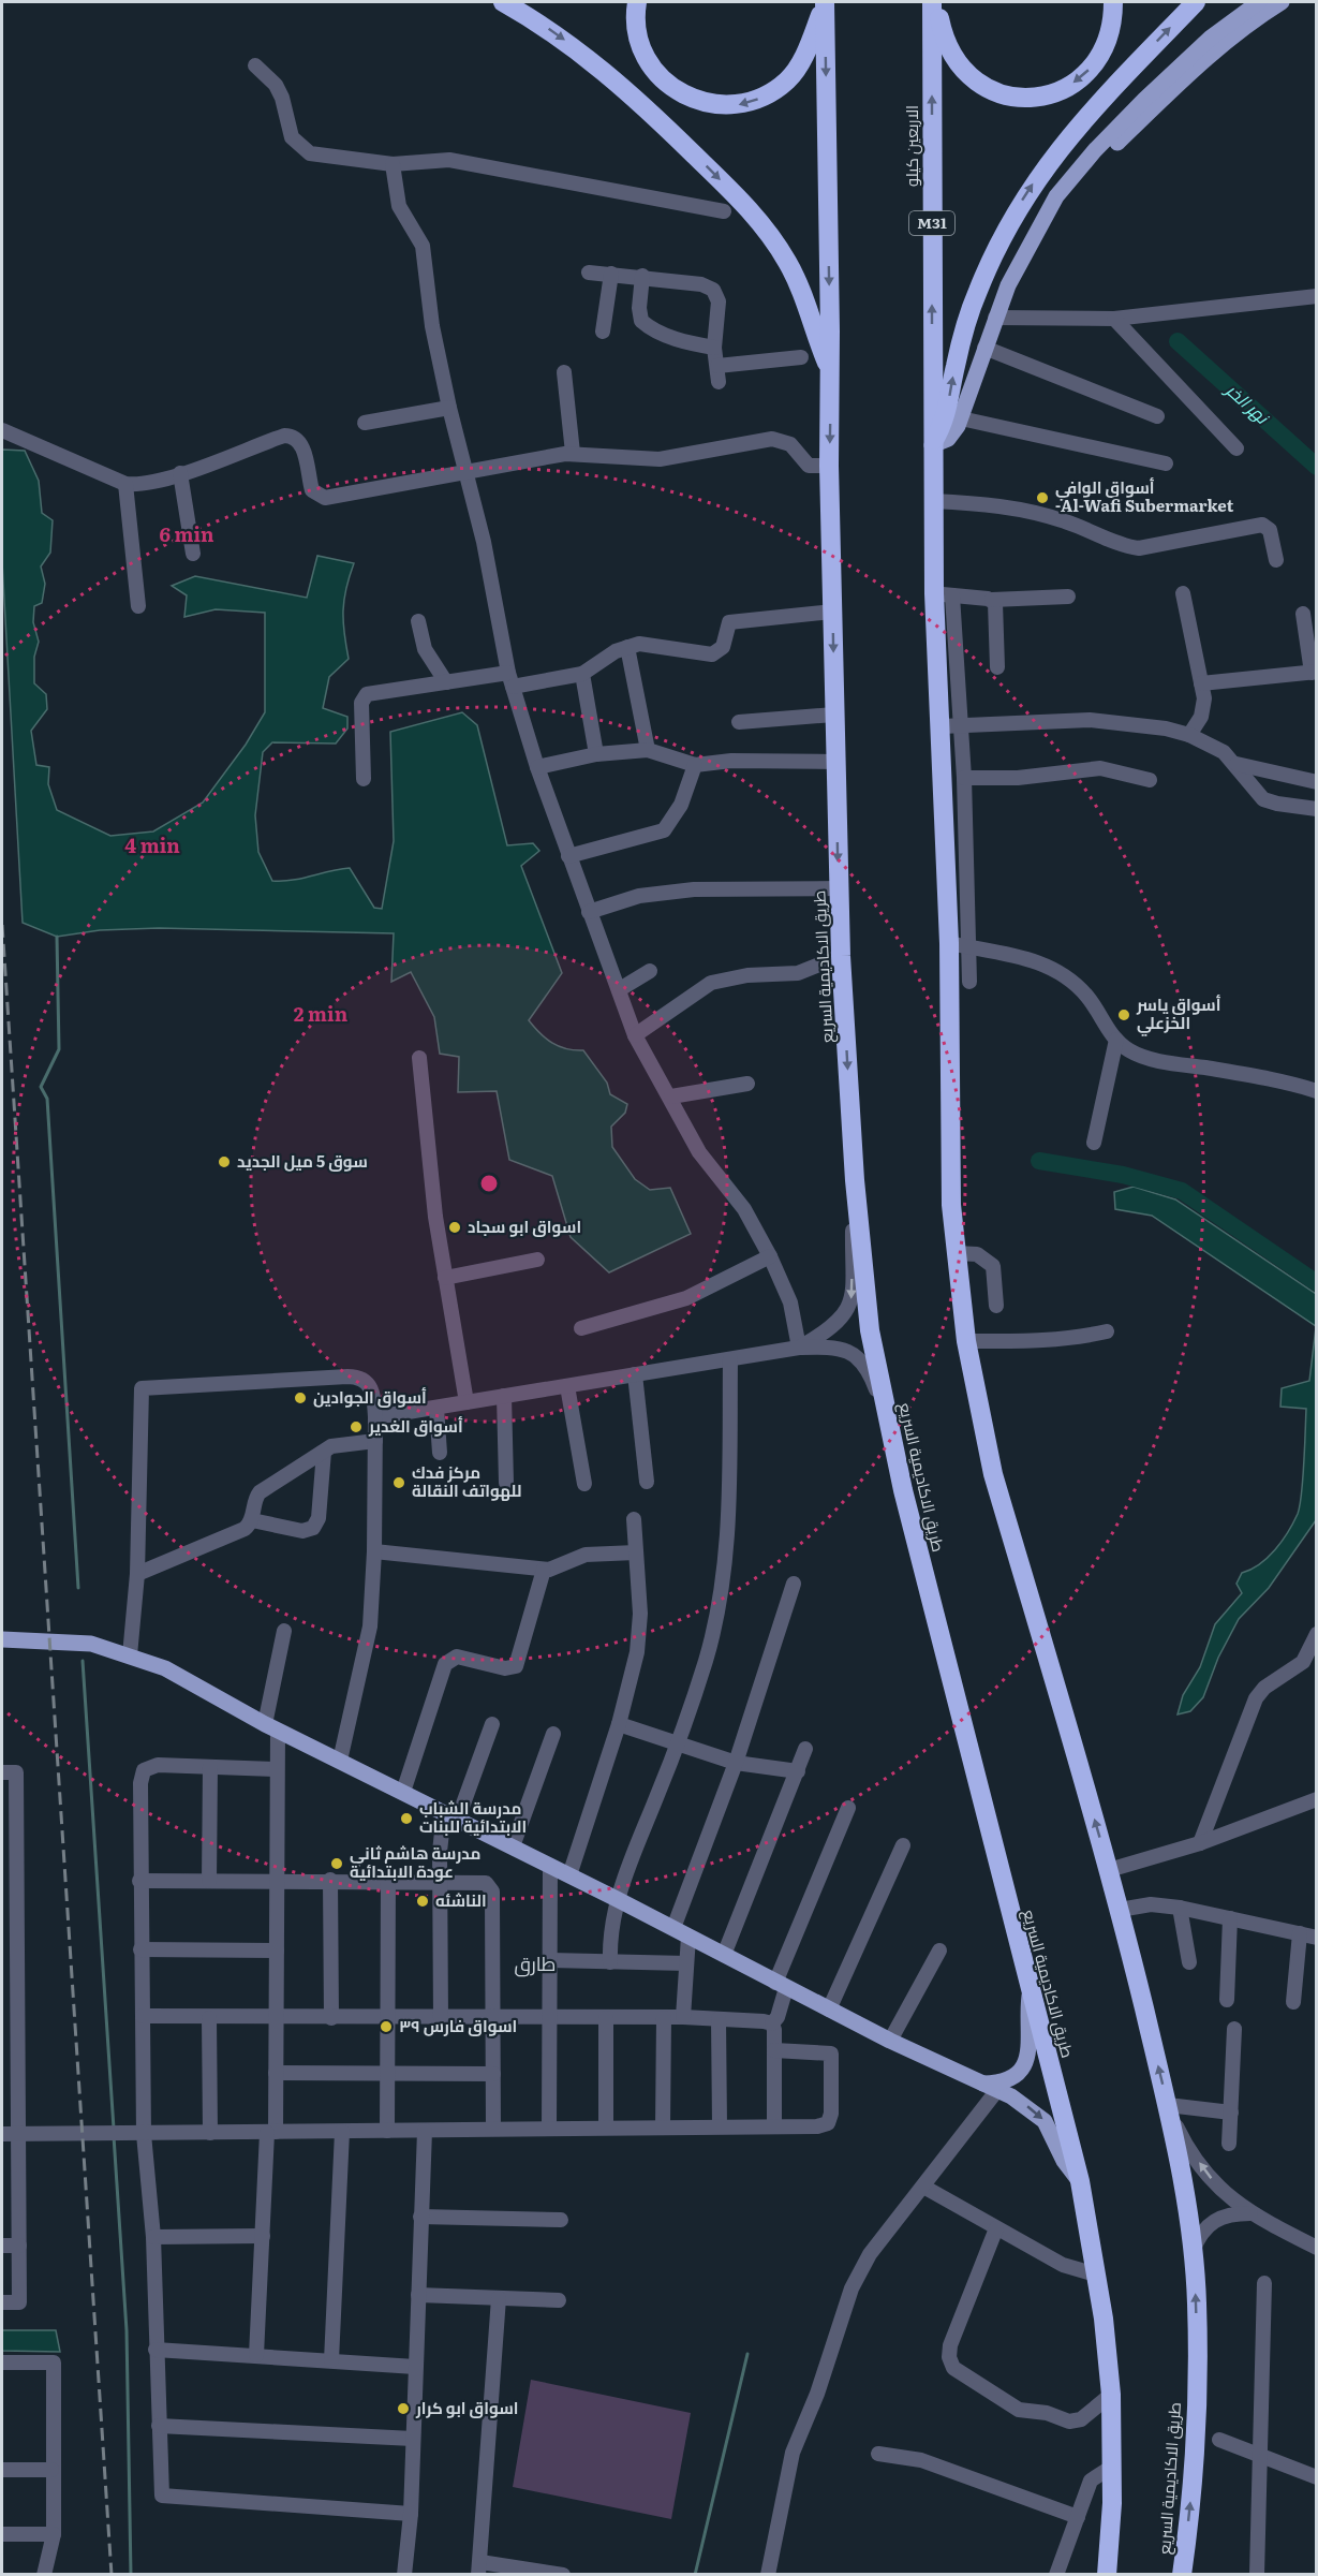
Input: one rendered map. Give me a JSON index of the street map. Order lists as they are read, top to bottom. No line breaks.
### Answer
{"streets":{"highway":["الاربعين كيلو","M31","طريق الاكاديمية السريع"]},"crossings":[["الاربعين كيلو","طريق الاكاديمية السريع"]],"districts":["طارق"],"water":["نهر الخر"],"places":["أسواق الوافي -Al-Wafi Subermarket","أسواق ياسر الخزعلي","سوق 5 ميل الجديد","اسواق ابو سجاد","أسواق الجوادين","أسواق الغدير","مركز فدك للهواتف النقالة","مدرسة الشباب الابتدائية للبنات","مدرسة هاشم ثاني عودة الابتدائية","الناشئه","اسواق فارس ٣٩","اسواق ابو كرار"],"rings":["6 min","4 min","2 min"]}
